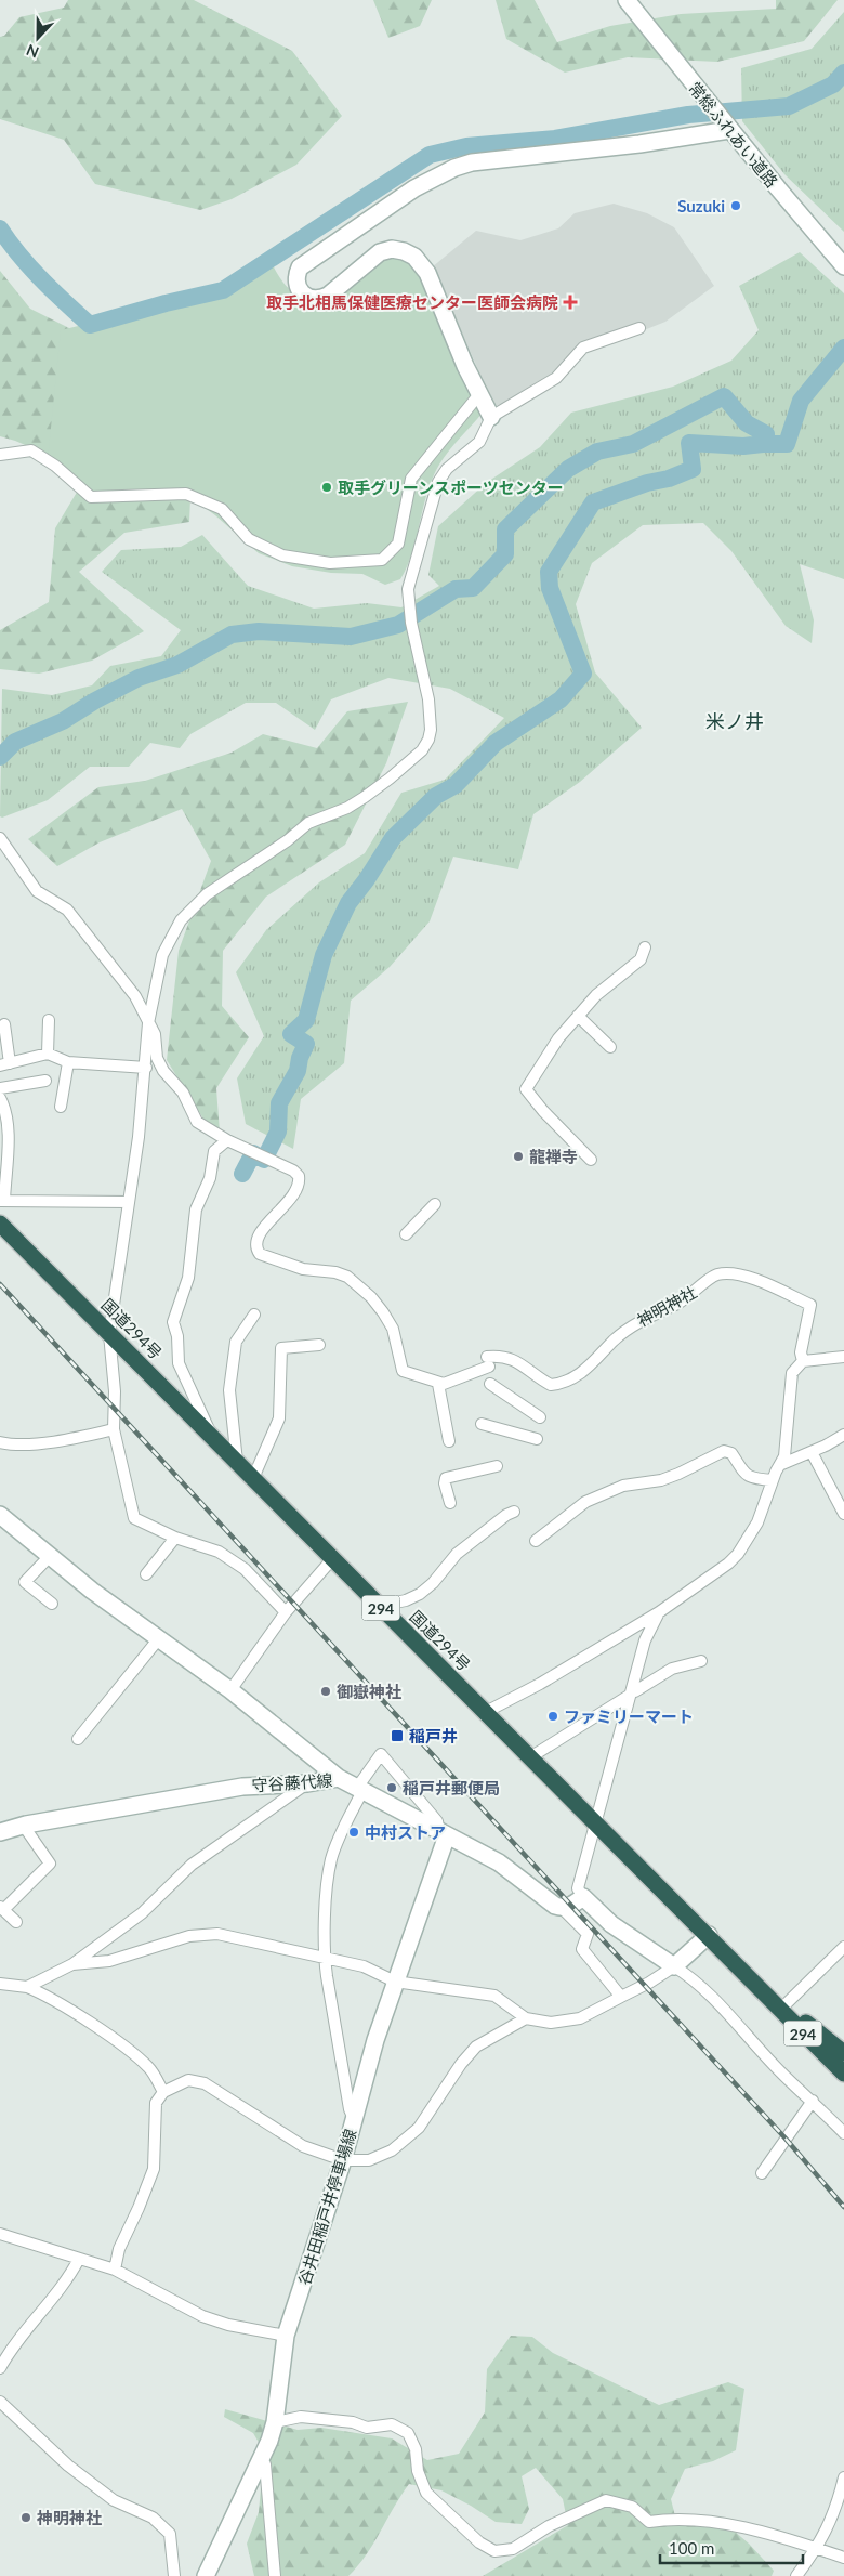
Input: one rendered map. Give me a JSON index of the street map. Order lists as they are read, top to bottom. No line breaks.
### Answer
{"streets":{"highway":["国道294号","294"],"street":["常総ふれあい道路","神明神社","守谷藤代線","谷井田稲戸井停車場線"]},"crossings":[["守谷藤代線","谷井田稲戸井停車場線"]],"districts":["米ノ井"],"places":{"other":["Suzuki","取手グリーンスポーツセンター","龍禅寺","御嶽神社","ファミリーマート","稲戸井郵便局","中村ストア","神明神社"],"health":["取手北相馬保健医療センター医師会病院"],"transit":["稲戸井"]},"scale_bar":"100 m","north":"bottom"}
